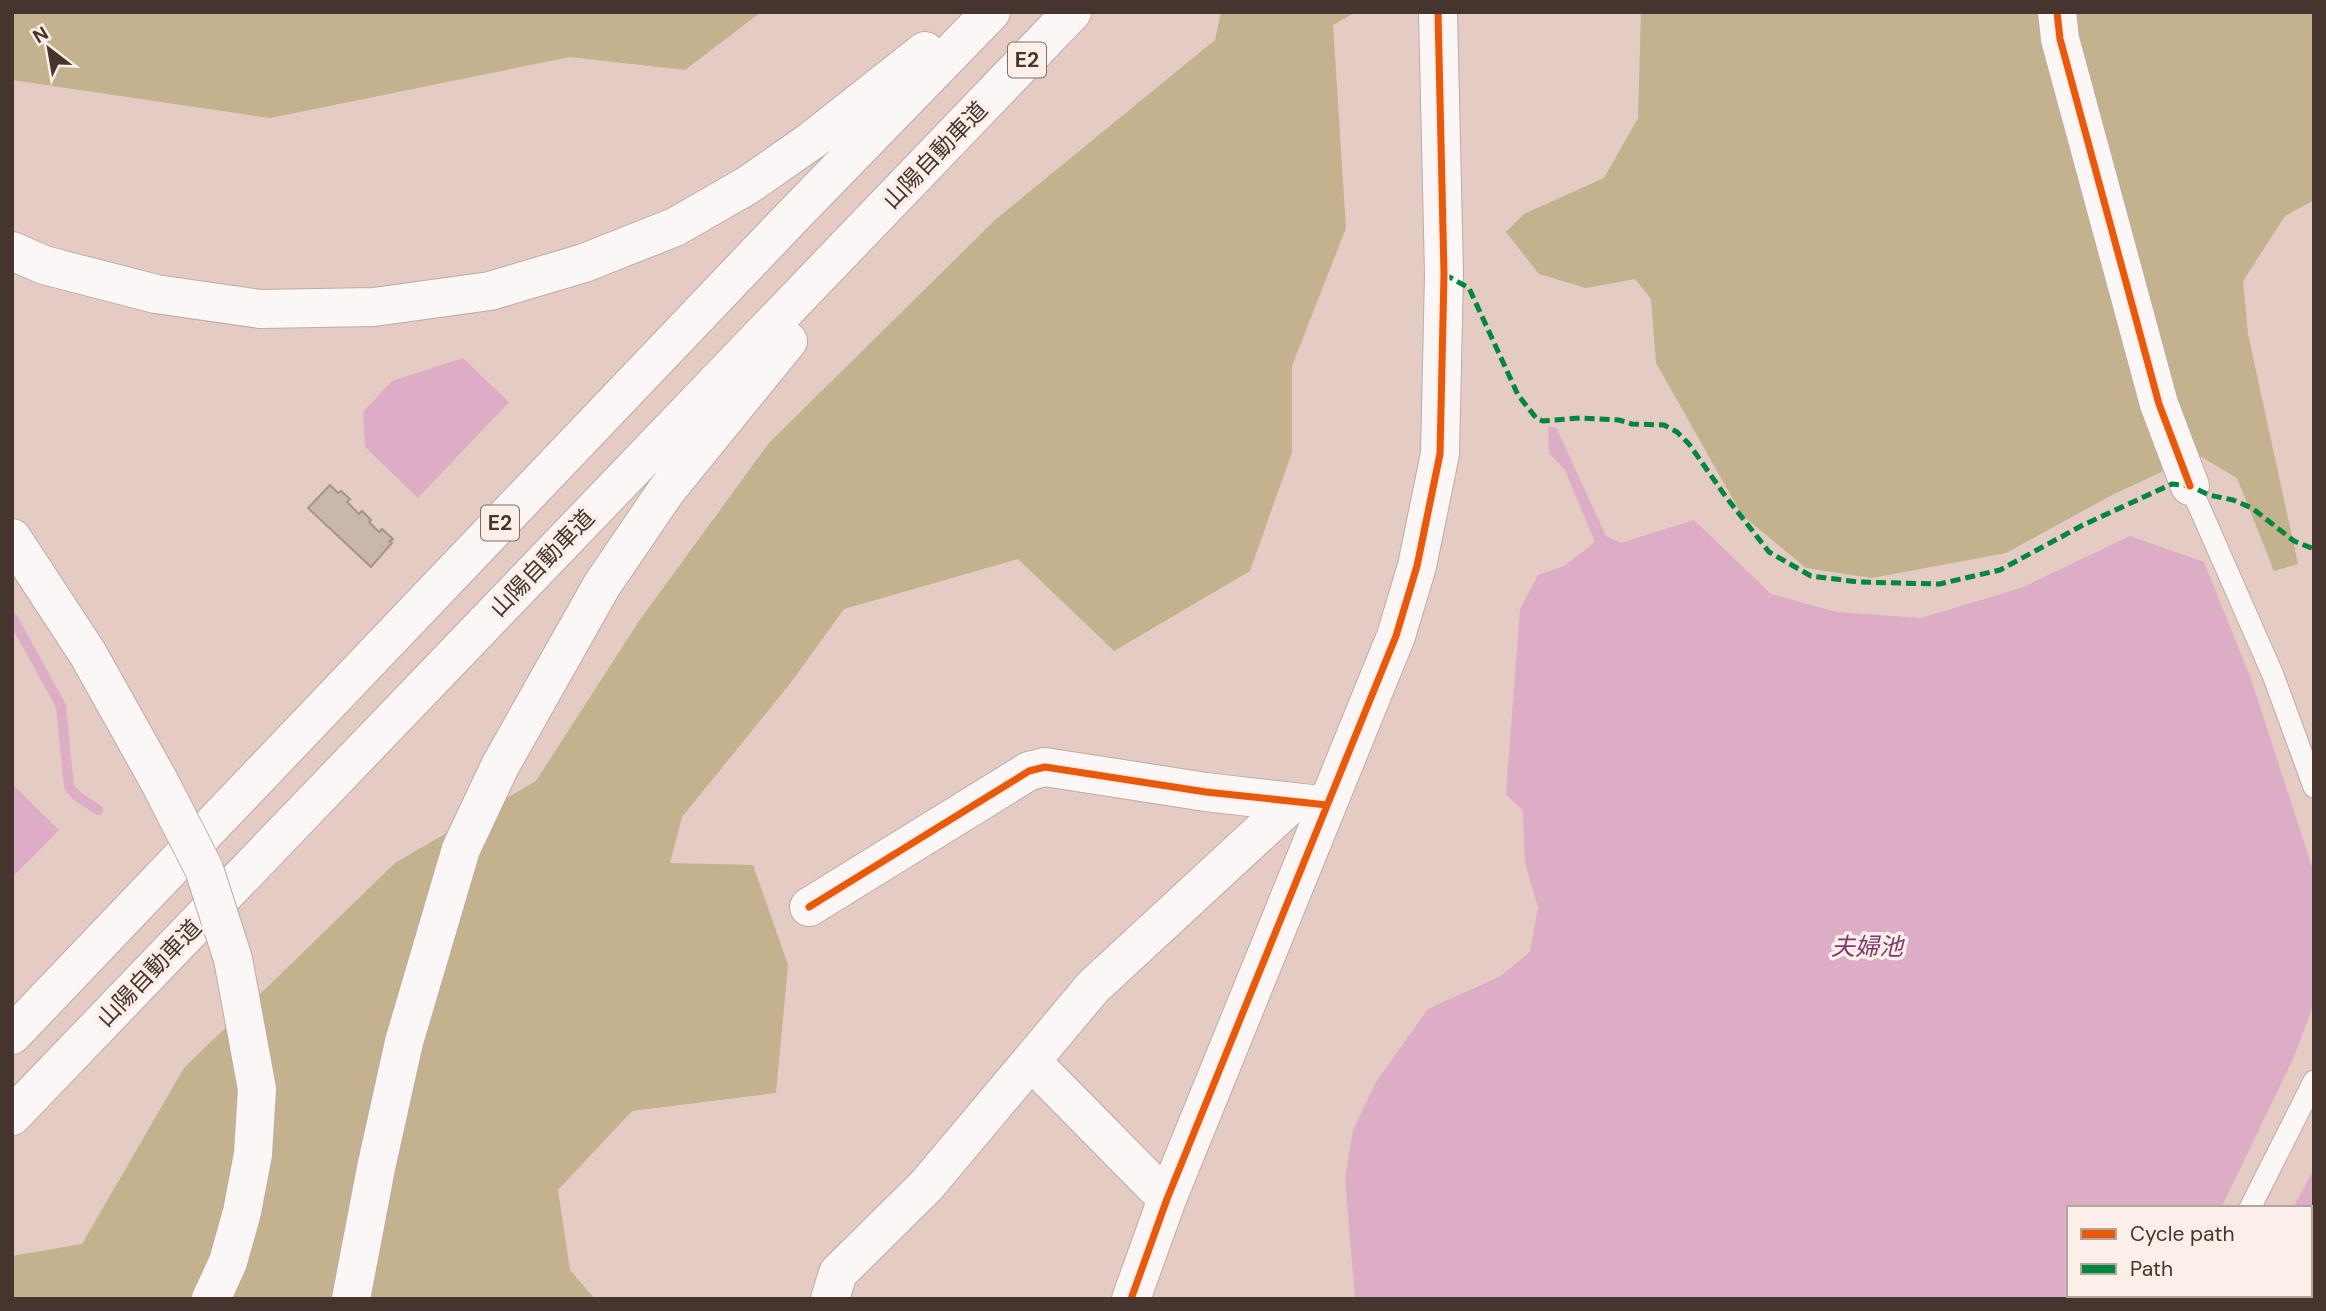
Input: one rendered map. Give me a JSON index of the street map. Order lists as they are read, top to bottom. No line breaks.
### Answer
{"streets":{"main road":["E2","山陽自動車道"]},"water":["夫婦池"],"legend":["Cycle path","Path"],"north":"top left"}
